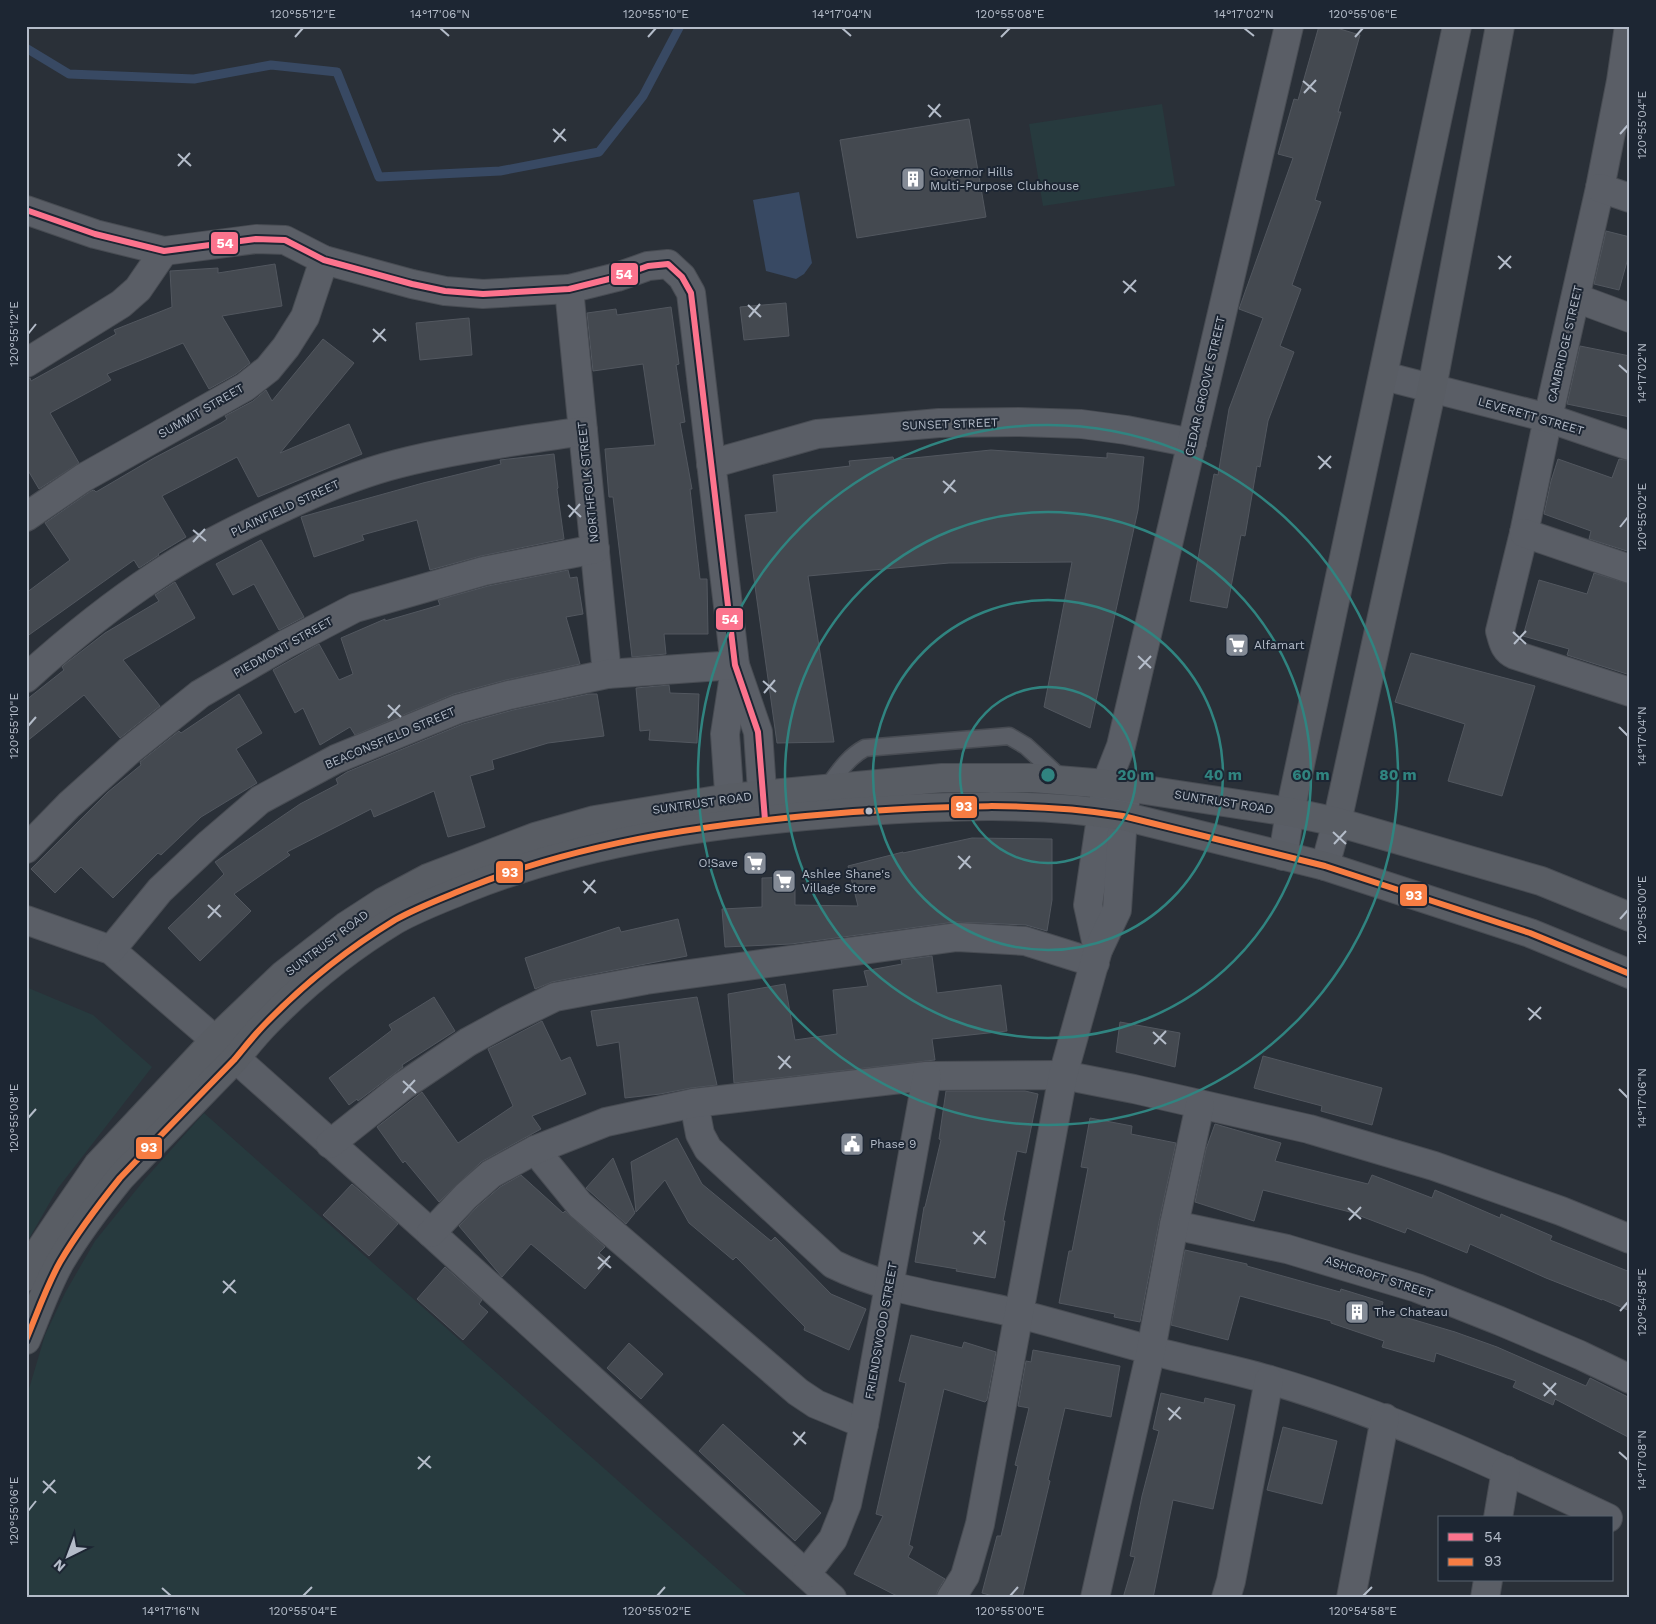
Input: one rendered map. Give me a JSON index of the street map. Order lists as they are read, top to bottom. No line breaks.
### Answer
{"streets":{"street":["CAMBRIDGE STREET","CEDAR GROOVE STREET","SUMMIT STREET","LEVERETT STREET","SUNSET STREET","NORTHFOLK STREET","PLAINFIELD STREET","PIEDMONT STREET","BEACONSFIELD STREET","SUNTRUST ROAD","ASHCROFT STREET","FRIENDSWOOD STREET"]},"crossings":[["CAMBRIDGE STREET","LEVERETT STREET"],["CEDAR GROOVE STREET","SUNSET STREET"],["CEDAR GROOVE STREET","SUNTRUST ROAD"],["NORTHFOLK STREET","PLAINFIELD STREET"],["NORTHFOLK STREET","PIEDMONT STREET"],["NORTHFOLK STREET","BEACONSFIELD STREET"]],"places":{"building":["Governor Hills Multi-Purpose Clubhouse","The Chateau"],"supermarket":["Alfamart","O!Save","Ashlee Shane's Village Store"],"public building":["Phase 9"]},"lines":["transit line 54","transit line 93"],"legend":["54","93"],"north":"bottom left","coordinates":["120°55'12\"E","14°17'06\"N","120°55'10\"E","14°17'04\"N","120°55'08\"E","14°17'02\"N","120°55'06\"E","120°55'04\"E","120°55'02\"E","120°55'00\"E","120°54'58\"E","14°17'08\"N","14°17'16\"N"],"rings":["20 m","40 m","60 m","80 m"]}
